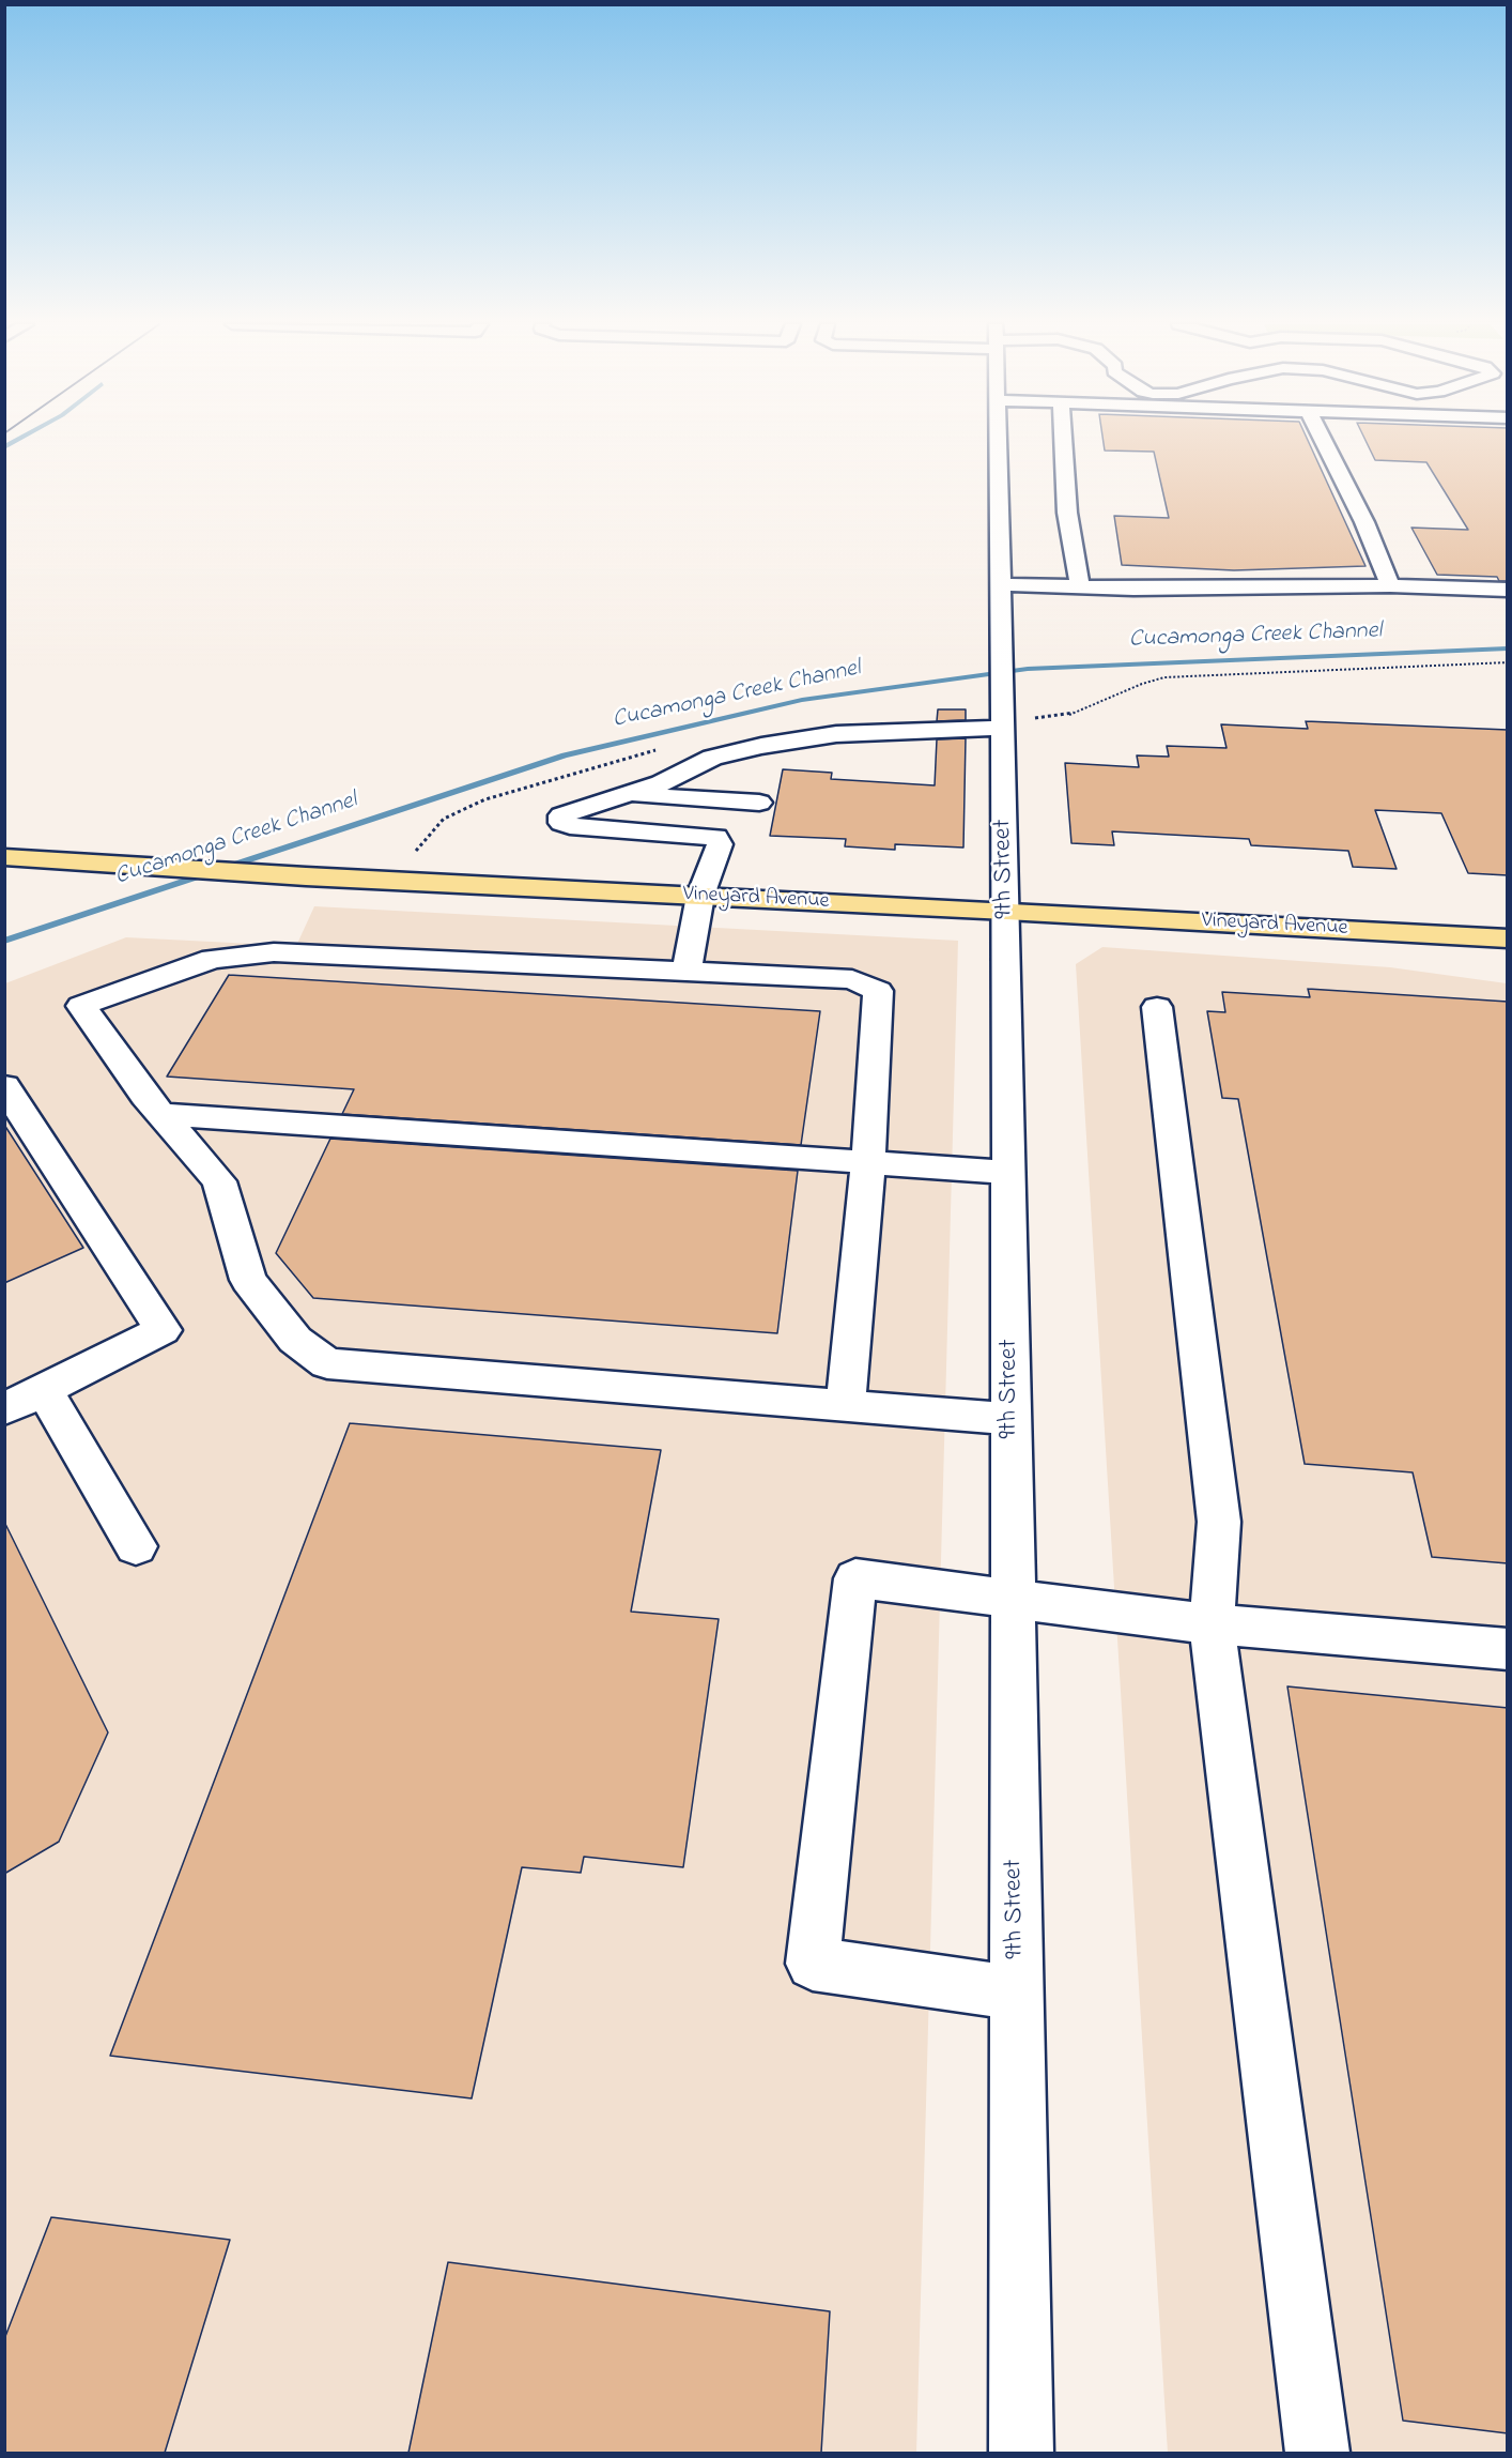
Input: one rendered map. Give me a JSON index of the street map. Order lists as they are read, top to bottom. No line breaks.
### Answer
{"streets":{"main road":["Vineyard Avenue"],"street":["9th Street"]},"crossings":[["9th Street","Vineyard Avenue"]],"water":["Cucamonga Creek Channel"]}
